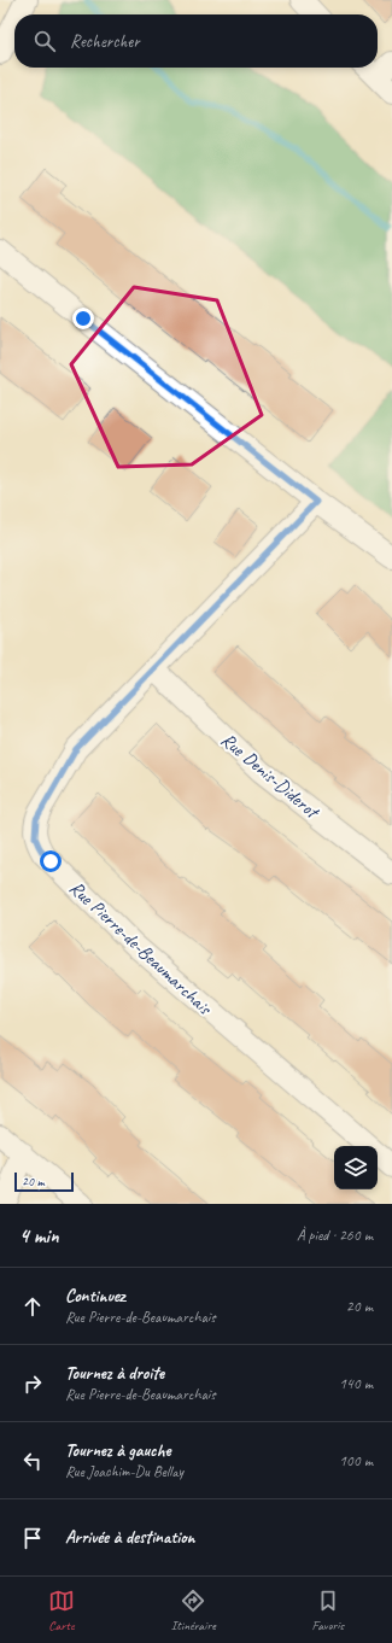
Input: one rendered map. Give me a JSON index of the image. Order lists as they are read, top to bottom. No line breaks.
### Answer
{"streets":{"street":["Rue Denis-Diderot","Rue Pierre-de-Beaumarchais"]},"crossings":[["Rue Denis-Diderot","Rue Pierre-de-Beaumarchais"]],"scale_bar":"20 m","page":{"search":"Rechercher","scale":"20 m","heading":["4 min","À pied · 260 m"],"list":[["Continuez","Rue Pierre-de-Beaumarchais","20 m"],["Tournez à droite","Rue Pierre-de-Beaumarchais","140 m"],["Tournez à gauche","Rue Joachim-Du Bellay","100 m"],"Arrivée à destination"],"nav":["Carte","Itinéraire","Favoris"]}}
